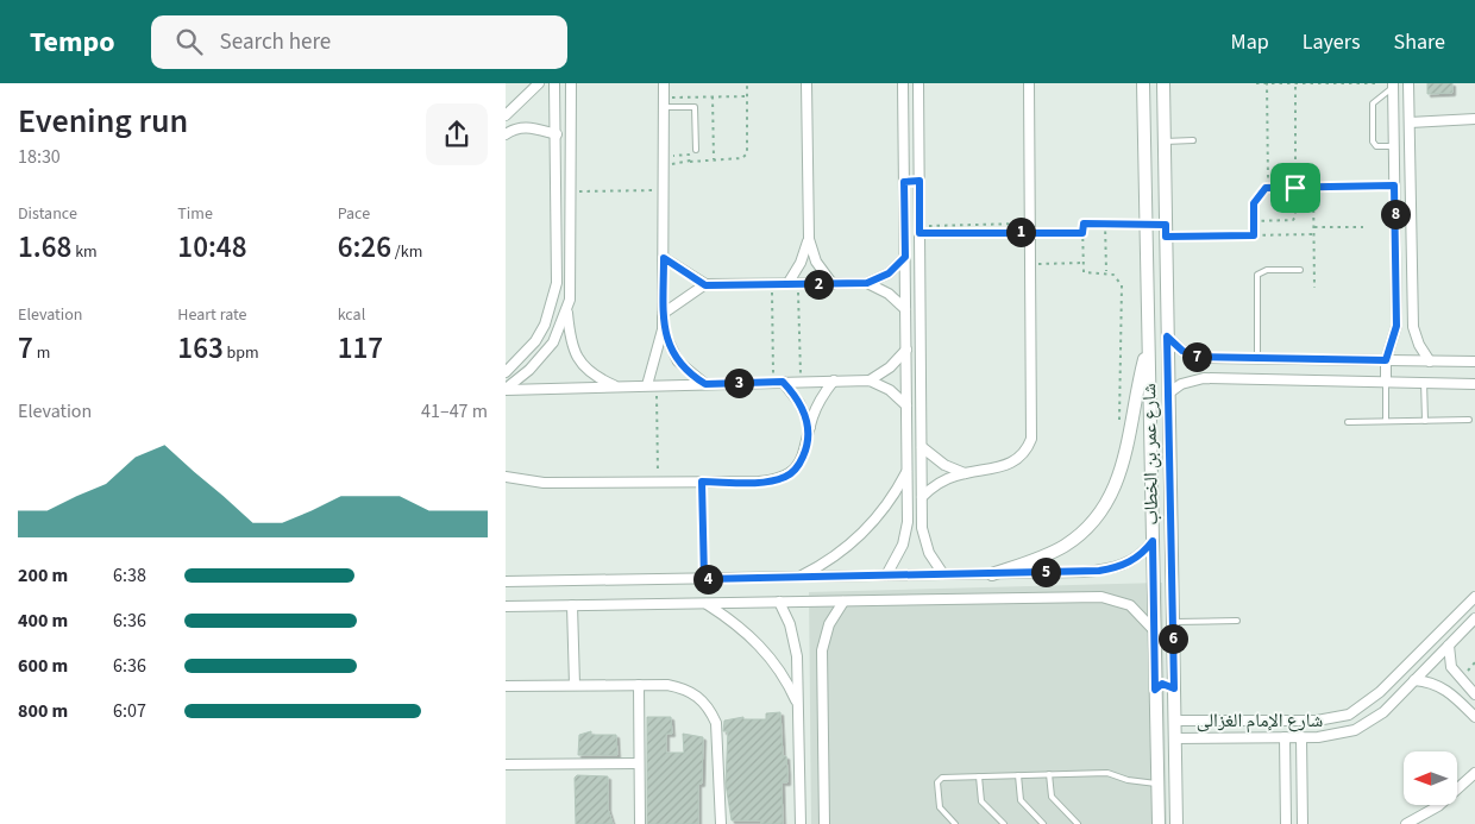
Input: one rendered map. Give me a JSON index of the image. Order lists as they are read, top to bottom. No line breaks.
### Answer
{"streets":{"street":["شارع عمر بن الخطاب","شارع الإمام الغزالى"]},"crossings":[["شارع عمر بن الخطاب","شارع الإمام الغزالى"]],"north":"left","page":{"header":"Tempo","search":"Search here","nav":["Map","Layers","Share"],"heading":["Evening run","18:30"],"stats":[["Distance","1.68 km"],["Time","10:48"],["Pace","6:26 /km"],["Elevation","7 m"],["Heart rate","163 bpm"],["kcal","117"]],"pins":["8","1","2","7","3","5","4","6"],"chart":["Elevation","41–47 m"],"list":[{"name":"200 m","note":"6:38"},{"name":"400 m","note":"6:36"},{"name":"600 m","note":"6:36"},{"name":"800 m","note":"6:07"}]}}
